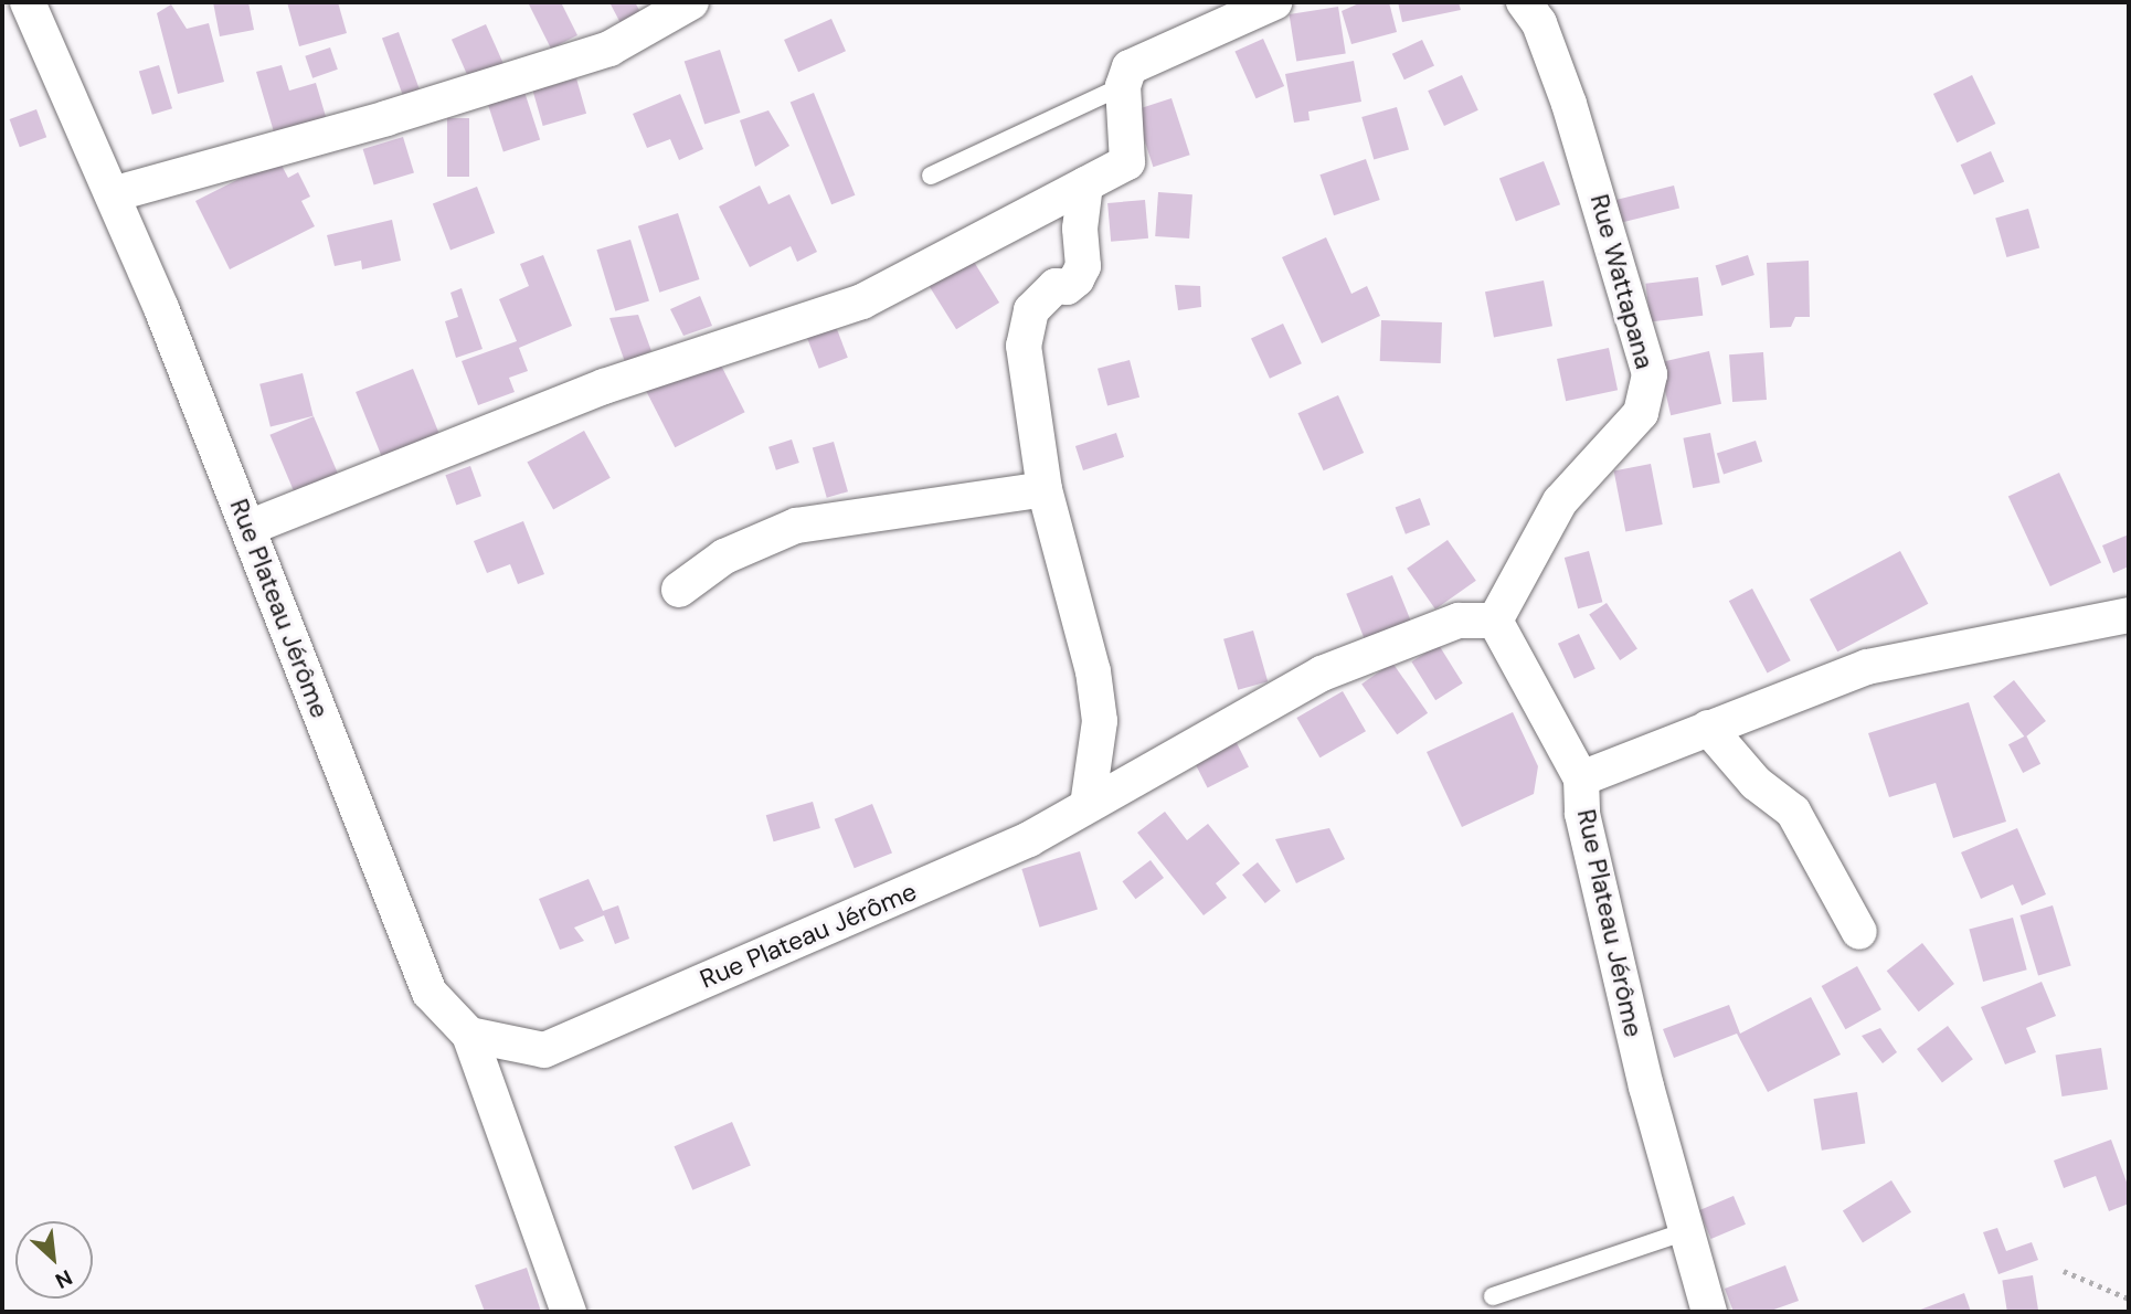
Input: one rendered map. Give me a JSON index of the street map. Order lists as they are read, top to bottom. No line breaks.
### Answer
{"streets":{"street":["Rue Wattapana","Rue Plateau Jérôme"]},"crossings":[["Rue Wattapana","Rue Plateau Jérôme"]],"north":"bottom right"}
